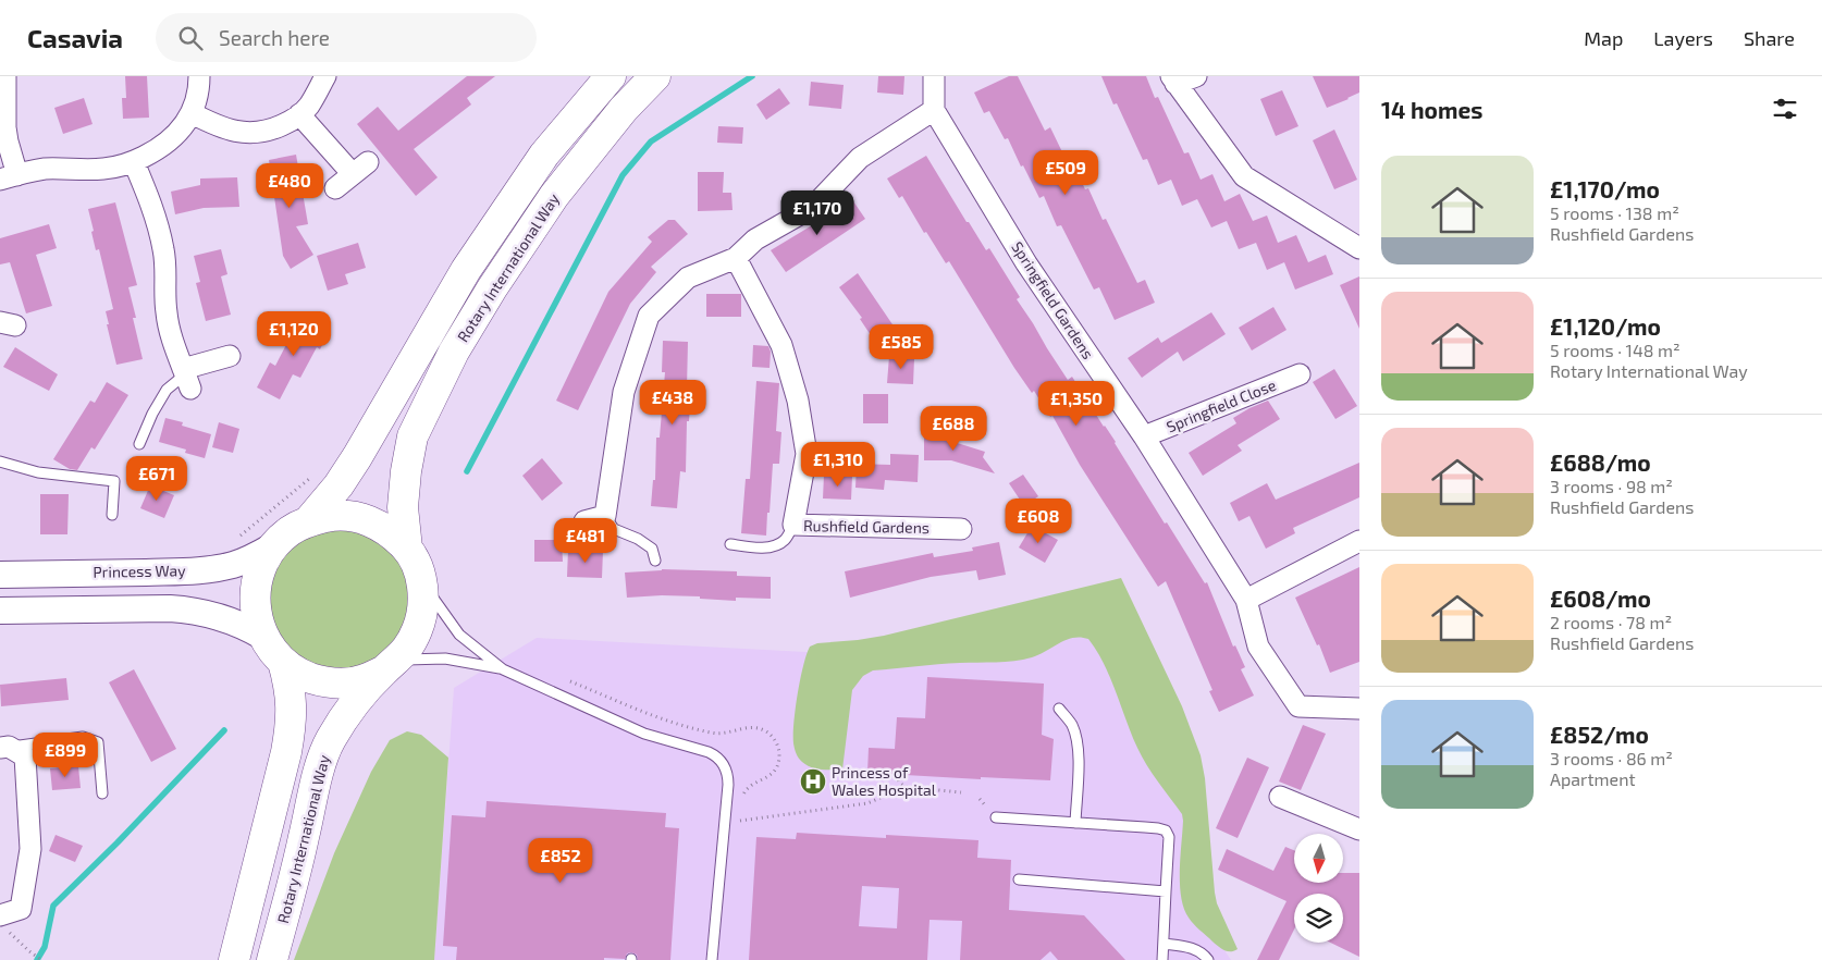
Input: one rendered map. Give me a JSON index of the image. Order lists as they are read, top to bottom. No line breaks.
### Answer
{"streets":{"main road":["Rotary International Way"],"street":["Springfield Gardens","Springfield Close","Rushfield Gardens","Princess Way"]},"crossings":[["Rotary International Way","Princess Way"],["Springfield Gardens","Springfield Close"]],"places":{"hospital":["Princess of Wales Hospital"]},"north":"bottom","page":{"header":"Casavia","search":"Search here","nav":["Map","Layers","Share"],"heading":"14 homes","list":[{"name":"£1,170/mo","note":"5 rooms · 138 m² · Rushfield Gardens"},{"name":"£1,120/mo","note":"5 rooms · 148 m² · Rotary International Way"},{"name":"£688/mo","note":"3 rooms · 98 m² · Rushfield Gardens"},{"name":"£608/mo","note":"2 rooms · 78 m² · Rushfield Gardens"},{"name":"£852/mo","note":"3 rooms · 86 m² · Apartment"}],"price":["£509","£480","£1,170","£1,120","£585","£438","£1,350","£688","£1,310","£671","£608","£481","£899","£852"]}}
